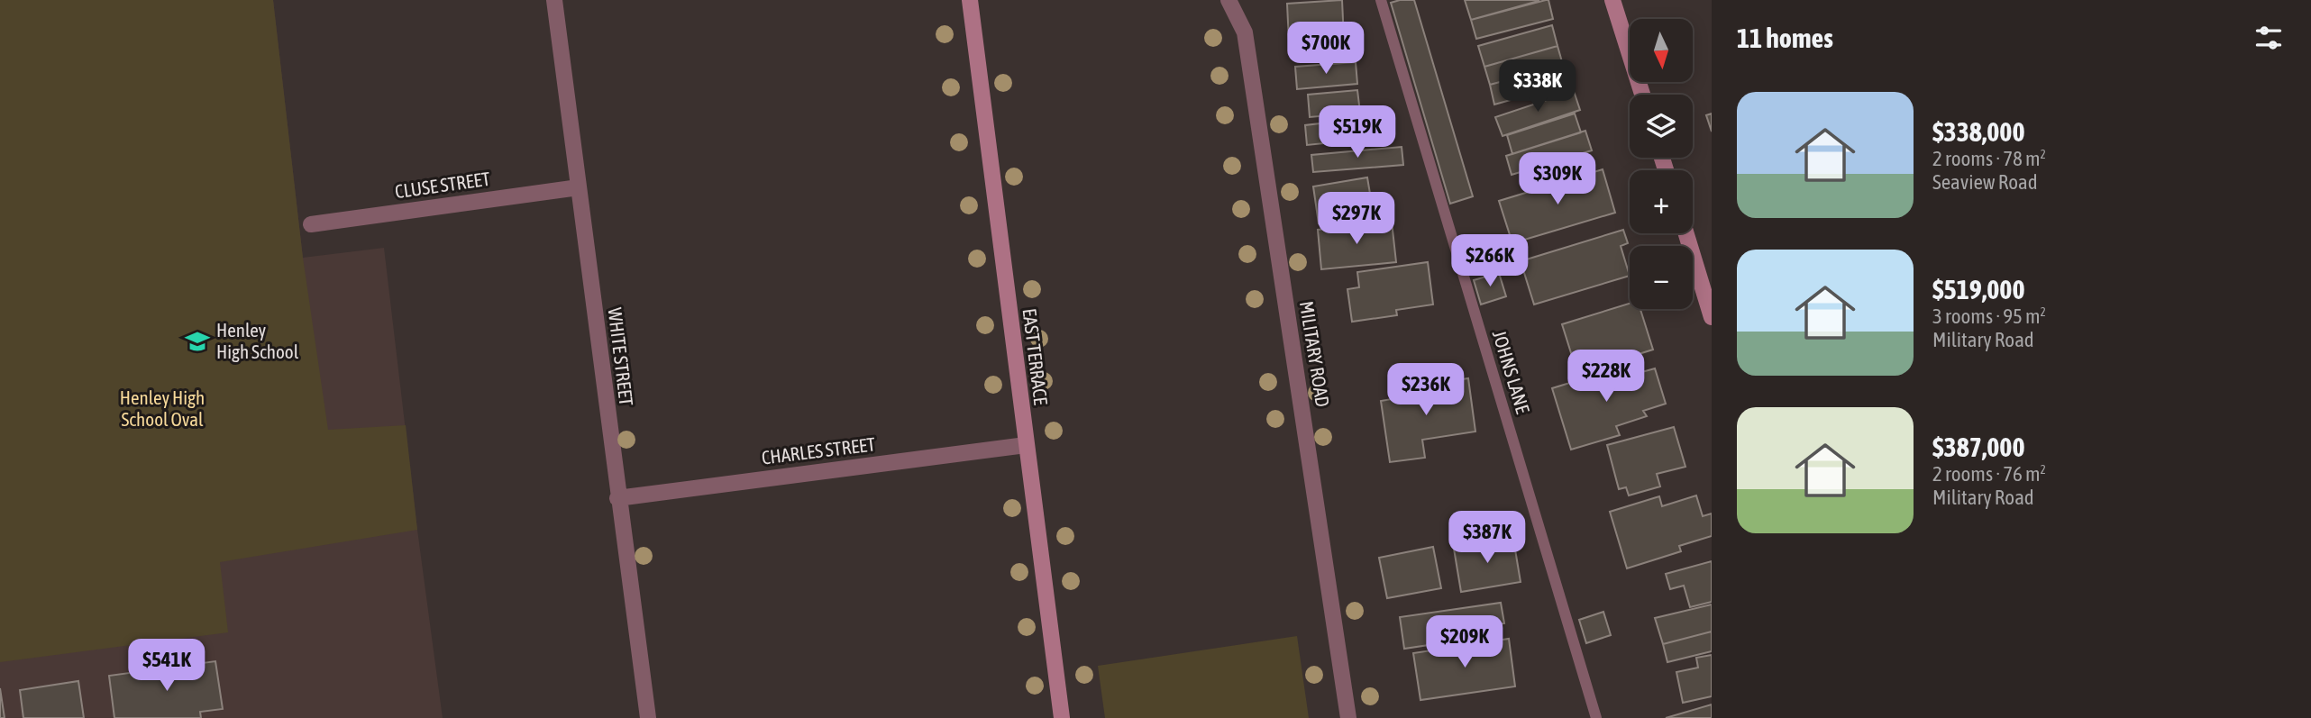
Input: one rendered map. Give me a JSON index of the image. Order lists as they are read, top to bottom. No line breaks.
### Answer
{"streets":{"street":["CLUSE STREET","MILITARY ROAD","WHITE STREET","EAST TERRACE","CHARLES STREET"],"lane":["JOHNS LANE"]},"crossings":[["CLUSE STREET","WHITE STREET"],["WHITE STREET","CHARLES STREET"],["EAST TERRACE","CHARLES STREET"]],"parks":["Henley High School Oval"],"places":{"school or university":["Henley High School"]},"north":"bottom","page":{"heading":"11 homes","map_buttons":["+","−"],"price":["$700K","$338K","$519K","$309K","$297K","$266K","$228K","$236K","$387K","$209K","$541K"],"list":[{"name":"$338,000","note":"2 rooms · 78 m² · Seaview Road"},{"name":"$519,000","note":"3 rooms · 95 m² · Military Road"},{"name":"$387,000","note":"2 rooms · 76 m² · Military Road"}]}}
